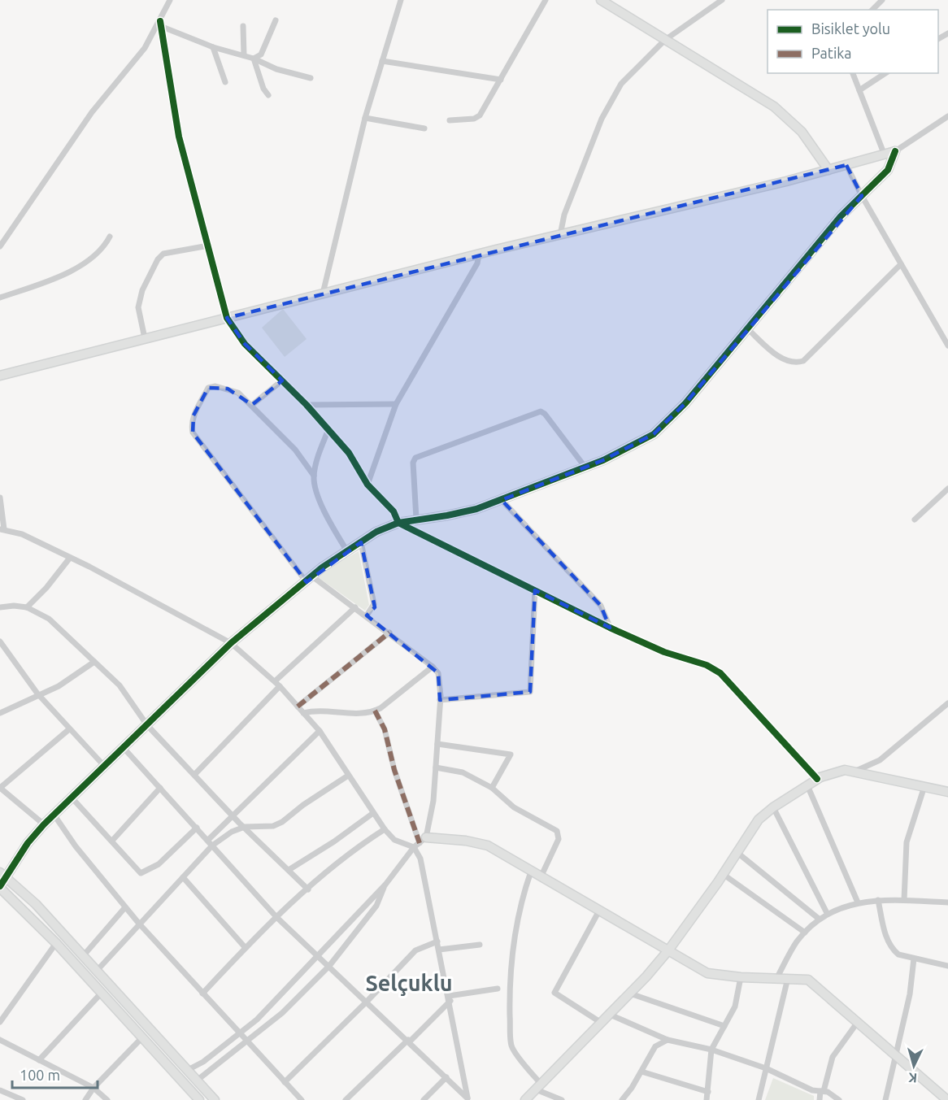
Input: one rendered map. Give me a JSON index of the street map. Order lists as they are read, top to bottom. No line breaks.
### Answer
{"districts":["Selçuklu"],"legend":["Bisiklet yolu","Patika"],"scale_bar":"100 m","north":"bottom"}
